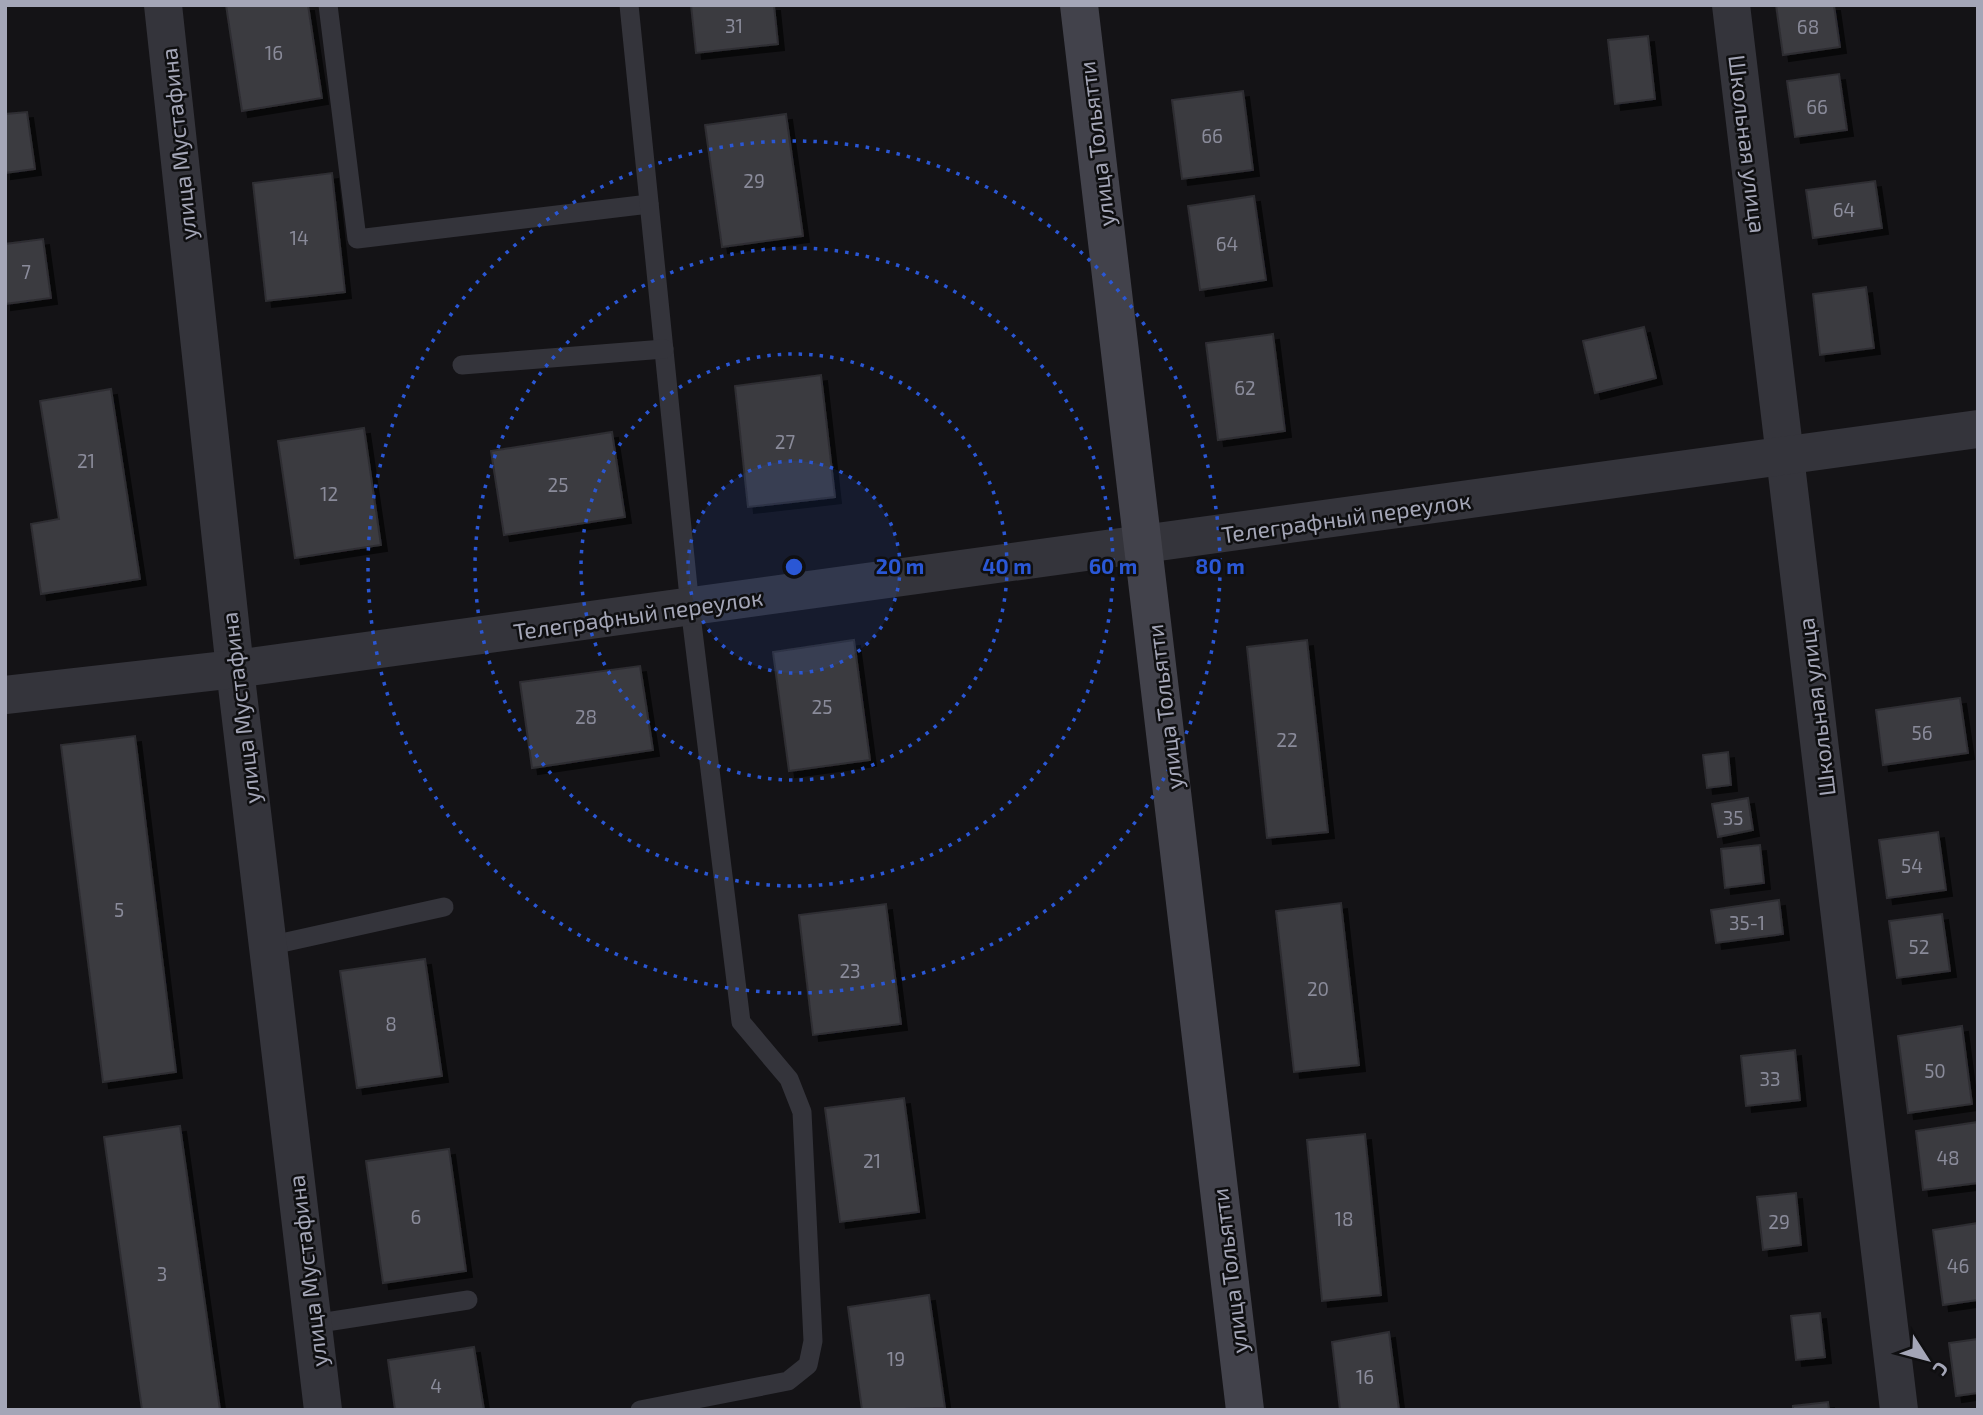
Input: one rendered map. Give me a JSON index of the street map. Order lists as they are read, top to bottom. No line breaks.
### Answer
{"streets":{"street":["улица Мустафина","улица Тольятти","Школьная улица","Телеграфный переулок"]},"crossings":[["улица Мустафина","Телеграфный переулок"],["улица Тольятти","Телеграфный переулок"],["Школьная улица","Телеграфный переулок"]],"house_numbers":["31","68","16","66","66","29","64","14","64","7","62","27","21","25","12","25","28","56","22","35","54","5","35-1","52","23","20","8","50","33","48","21","6","18","29","46","3","19","16","4"],"north":"bottom right","rings":["20 m","40 m","60 m","80 m"]}
